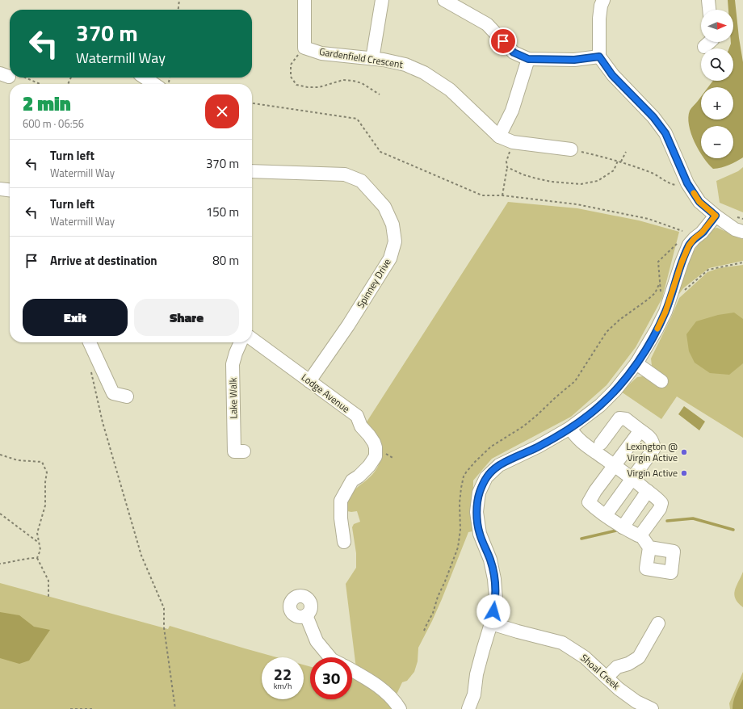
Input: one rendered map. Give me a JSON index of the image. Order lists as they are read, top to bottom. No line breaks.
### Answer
{"streets":{"street":["Gardenfield Crescent","Spinney Drive","Lodge Avenue","Lake Walk","Shoal Creek"]},"crossings":[["Spinney Drive","Lodge Avenue"]],"places":["Lexington @ Virgin Active","Virgin Active"],"north":"right","page":{"map_buttons":["+","−"],"turn":["370 m","Watermill Way"],"heading":["2 min","600 m · 06:56"],"list":[{"name":"Turn left","note":"Watermill Way","value":"370 m"},{"name":"Turn left","note":"Watermill Way","value":"150 m"},{"name":"Arrive at destination","value":"80 m"}],"buttons":["Exit","Share"],"speed":"22 km/h","limit":"30"}}
